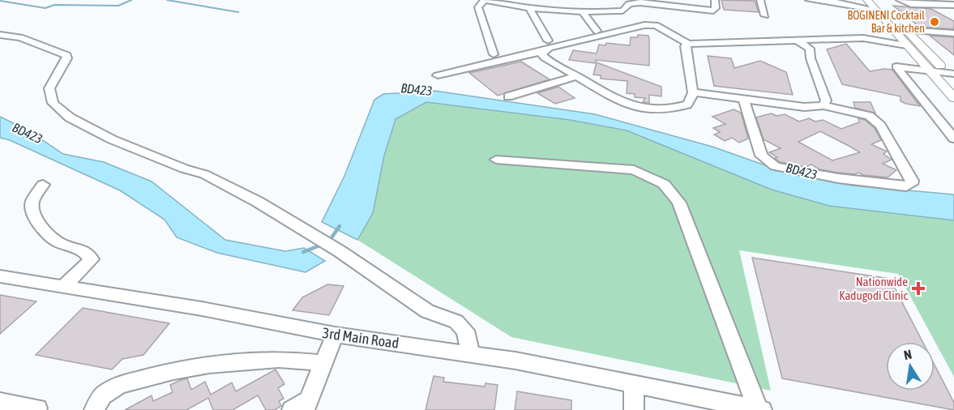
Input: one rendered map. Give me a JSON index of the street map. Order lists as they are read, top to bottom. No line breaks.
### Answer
{"streets":{"street":["3rd Main Road"]},"water":["BD423"],"places":{"other":["BOGINENI Cocktail Bar & kitchen"],"health":["Nationwide Kadugodi Clinic"]},"north":"top"}
